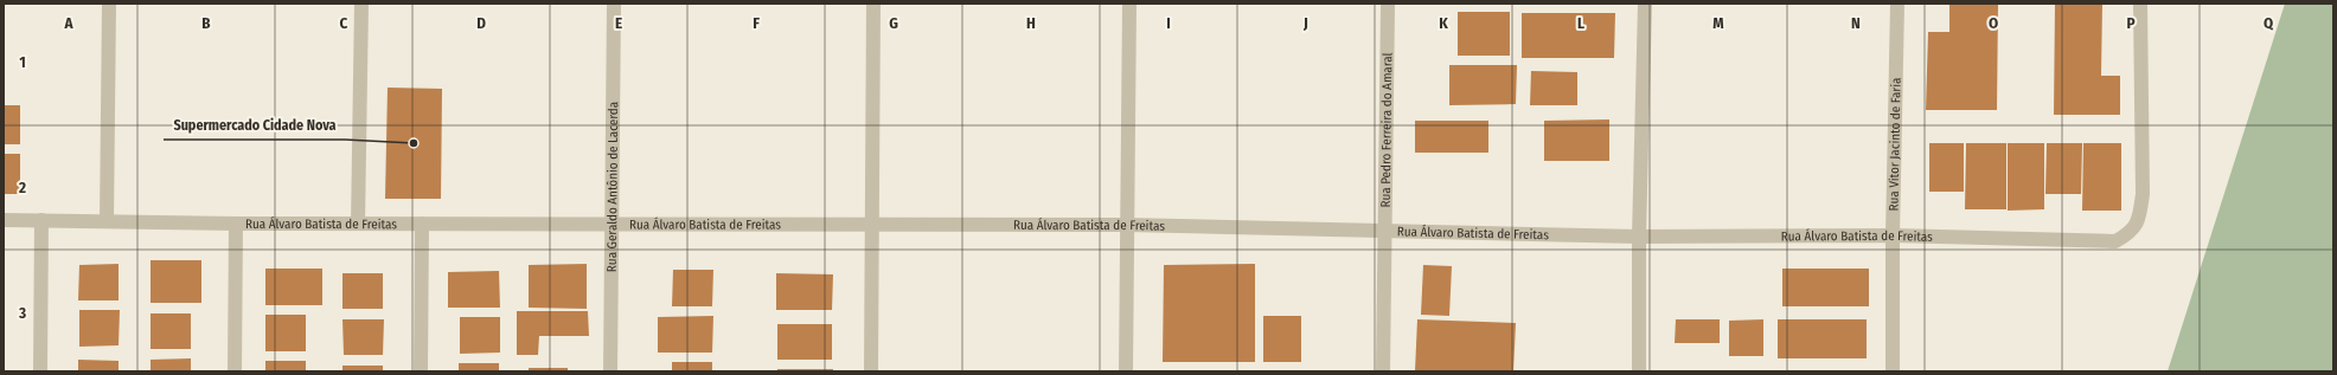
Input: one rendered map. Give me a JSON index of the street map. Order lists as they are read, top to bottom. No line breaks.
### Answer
{"streets":{"street":["Rua Pedro Ferreira do Amaral","Rua Vitor Jacinto de Faria","Rua Geraldo Antônio de Lacerda","Rua Álvaro Batista de Freitas"]},"crossings":[["Rua Pedro Ferreira do Amaral","Rua Álvaro Batista de Freitas"],["Rua Vitor Jacinto de Faria","Rua Álvaro Batista de Freitas"],["Rua Geraldo Antônio de Lacerda","Rua Álvaro Batista de Freitas"]],"places":["Supermercado Cidade Nova"],"grid":{"columns":["A","B","C","D","E","F","G","H","I","J","K","L","M","N","O","P","Q"],"rows":["1","2","3"]}}
